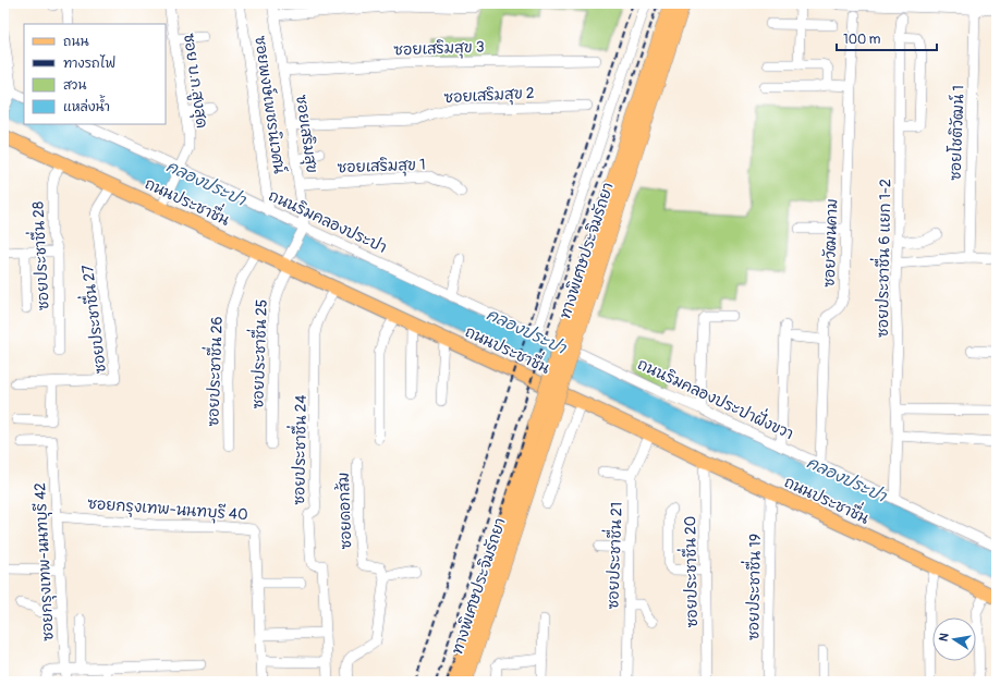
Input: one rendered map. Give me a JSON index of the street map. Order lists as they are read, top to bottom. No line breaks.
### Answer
{"streets":{"highway":["ทางพิเศษประจิมรัถยา"],"main road":["ถนนประชาชื่น"],"street":["ซอยเสริมสุข 3","ซอย บ.ก.สูงสุด","ซอยเสริมสุข 2","ซอยพงษ์เพชรนิเวศน์","ซอยโชติวัฒน์ 1","ซอยเสริมสุข","ซอยเสริมสุข 1","ถนนริมคลองประปา","ซอยวัฒนคาม","ซอยประชาชื่น 28","ซอยประชาชื่น 6 แยก 1-2","ซอยประชาชื่น 27","ซอยประชาชื่น 25","ซอยประชาชื่น 26","ถนนริมคลองประปาฝั่งขวา","ซอยประชาชื่น 24","ซอยกรุงเทพ-นนทบุรี 40","ซอยดอกส้ม","ซอยประชาชื่น 21","ซอยกรุงเทพ-นนทบุรี 42","ซอยประชาชื่น 20","ซอยประชาชื่น 19"]},"crossings":[["ซอยเสริมสุข 3","ซอยเสริมสุข"],["ซอย บ.ก.สูงสุด","ถนนประชาชื่น"],["ซอย บ.ก.สูงสุด","ถนนริมคลองประปา"],["ซอยเสริมสุข 2","ซอยเสริมสุข"],["ซอยพงษ์เพชรนิเวศน์","ถนนริมคลองประปา"],["ซอยเสริมสุข","ซอยเสริมสุข 1"],["ซอยเสริมสุข","ถนนริมคลองประปา"],["ถนนประชาชื่น","ซอยประชาชื่น 28"],["ถนนประชาชื่น","ซอยประชาชื่น 27"],["ถนนประชาชื่น","ซอยประชาชื่น 25"],["ถนนประชาชื่น","ซอยประชาชื่น 26"],["ถนนประชาชื่น","ซอยประชาชื่น 24"],["ถนนประชาชื่น","ซอยประชาชื่น 21"],["ถนนประชาชื่น","ซอยประชาชื่น 20"],["ถนนประชาชื่น","ซอยประชาชื่น 19"],["ซอยวัฒนคาม","ถนนริมคลองประปาฝั่งขวา"],["ซอยประชาชื่น 6 แยก 1-2","ถนนริมคลองประปาฝั่งขวา"],["ซอยกรุงเทพ-นนทบุรี 40","ซอยกรุงเทพ-นนทบุรี 42"]],"water":["คลองประปา"],"legend":["ถนน","ทางรถไฟ","สวน","แหล่งน้ำ"],"scale_bar":"100 m","north":"left"}
